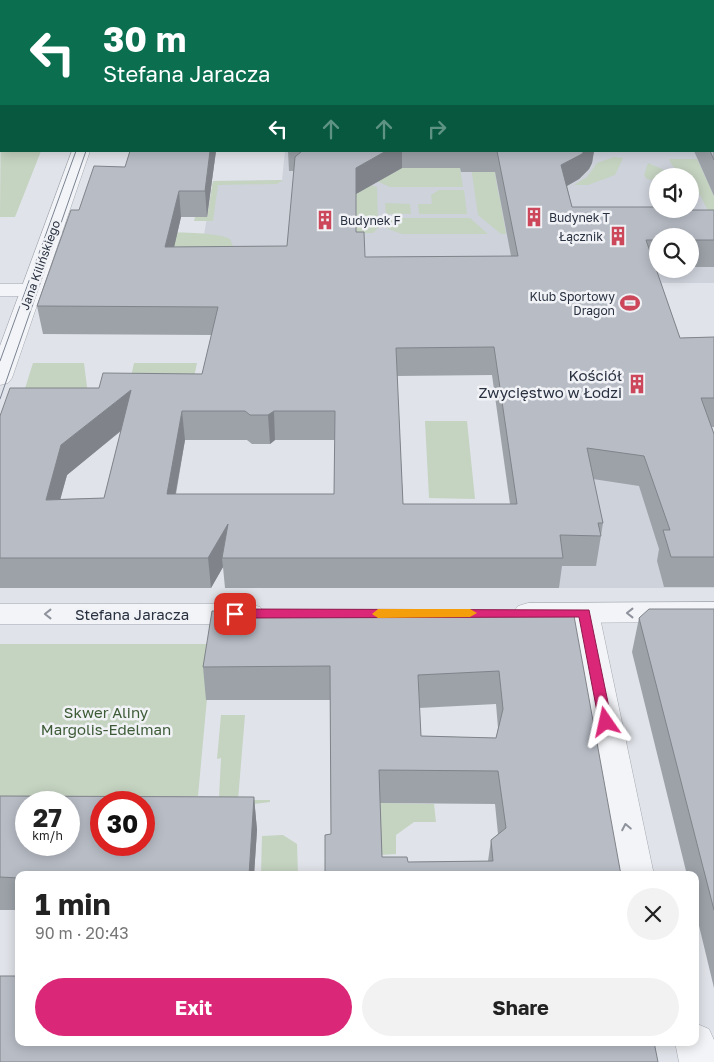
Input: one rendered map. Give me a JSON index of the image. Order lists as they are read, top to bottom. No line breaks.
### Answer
{"streets":{"street":["Jana Kilińskiego","Stefana Jaracza"]},"one_way":["Stefana Jaracza"],"parks":["Skwer Aliny Margolis-Edelman"],"places":{"building":["Budynek T","Budynek F","Łącznik","Kościół Zwycięstwo w Łodzi"],"sports":["Klub Sportowy Dragon"]},"page":{"turn":["30 m","Stefana Jaracza"],"speed":"27 km/h","limit":"30","heading":["1 min","90 m · 20:43"],"buttons":["Exit","Share"]}}
